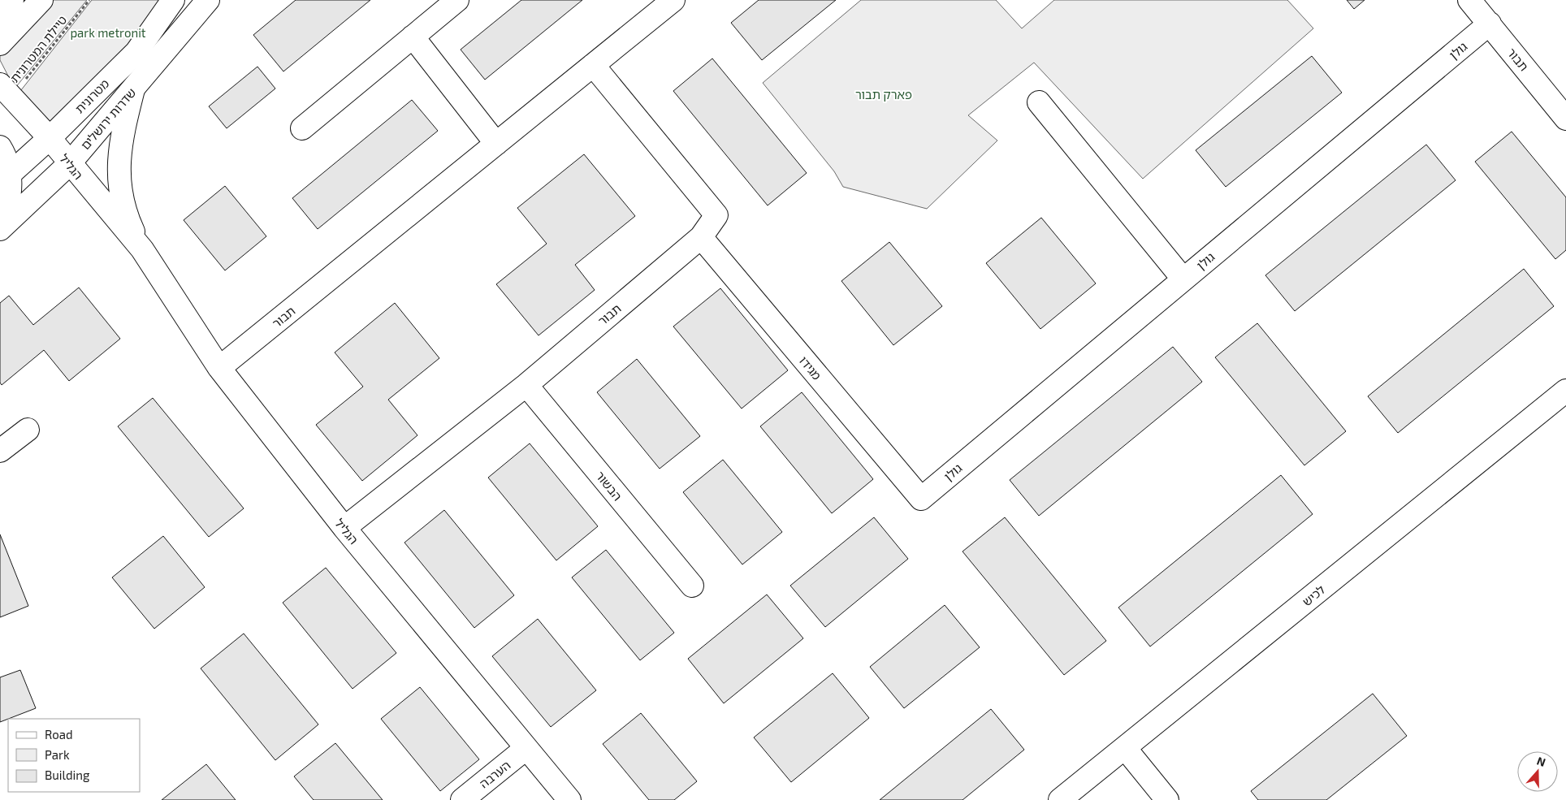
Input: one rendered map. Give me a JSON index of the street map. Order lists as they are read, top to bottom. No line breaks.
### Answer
{"streets":{"street":["גולן","תבור","מטרונית","שדרות ירושלים","הגליל","מגידו","הבשור","לכיש","הערבה"],"path":["טיילת המטרונית"]},"crossings":[["טיילת המטרונית","הגליל"],["גולן","תבור"],["גולן","מגידו"],["תבור","הגליל"],["תבור","מגידו"],["תבור","הבשור"],["מטרונית","הגליל"],["שדרות ירושלים","הגליל"],["הגליל","הערבה"]],"parks":["park metronit","פארק תבור"],"legend":["Road","Park","Building"],"north":"top"}
